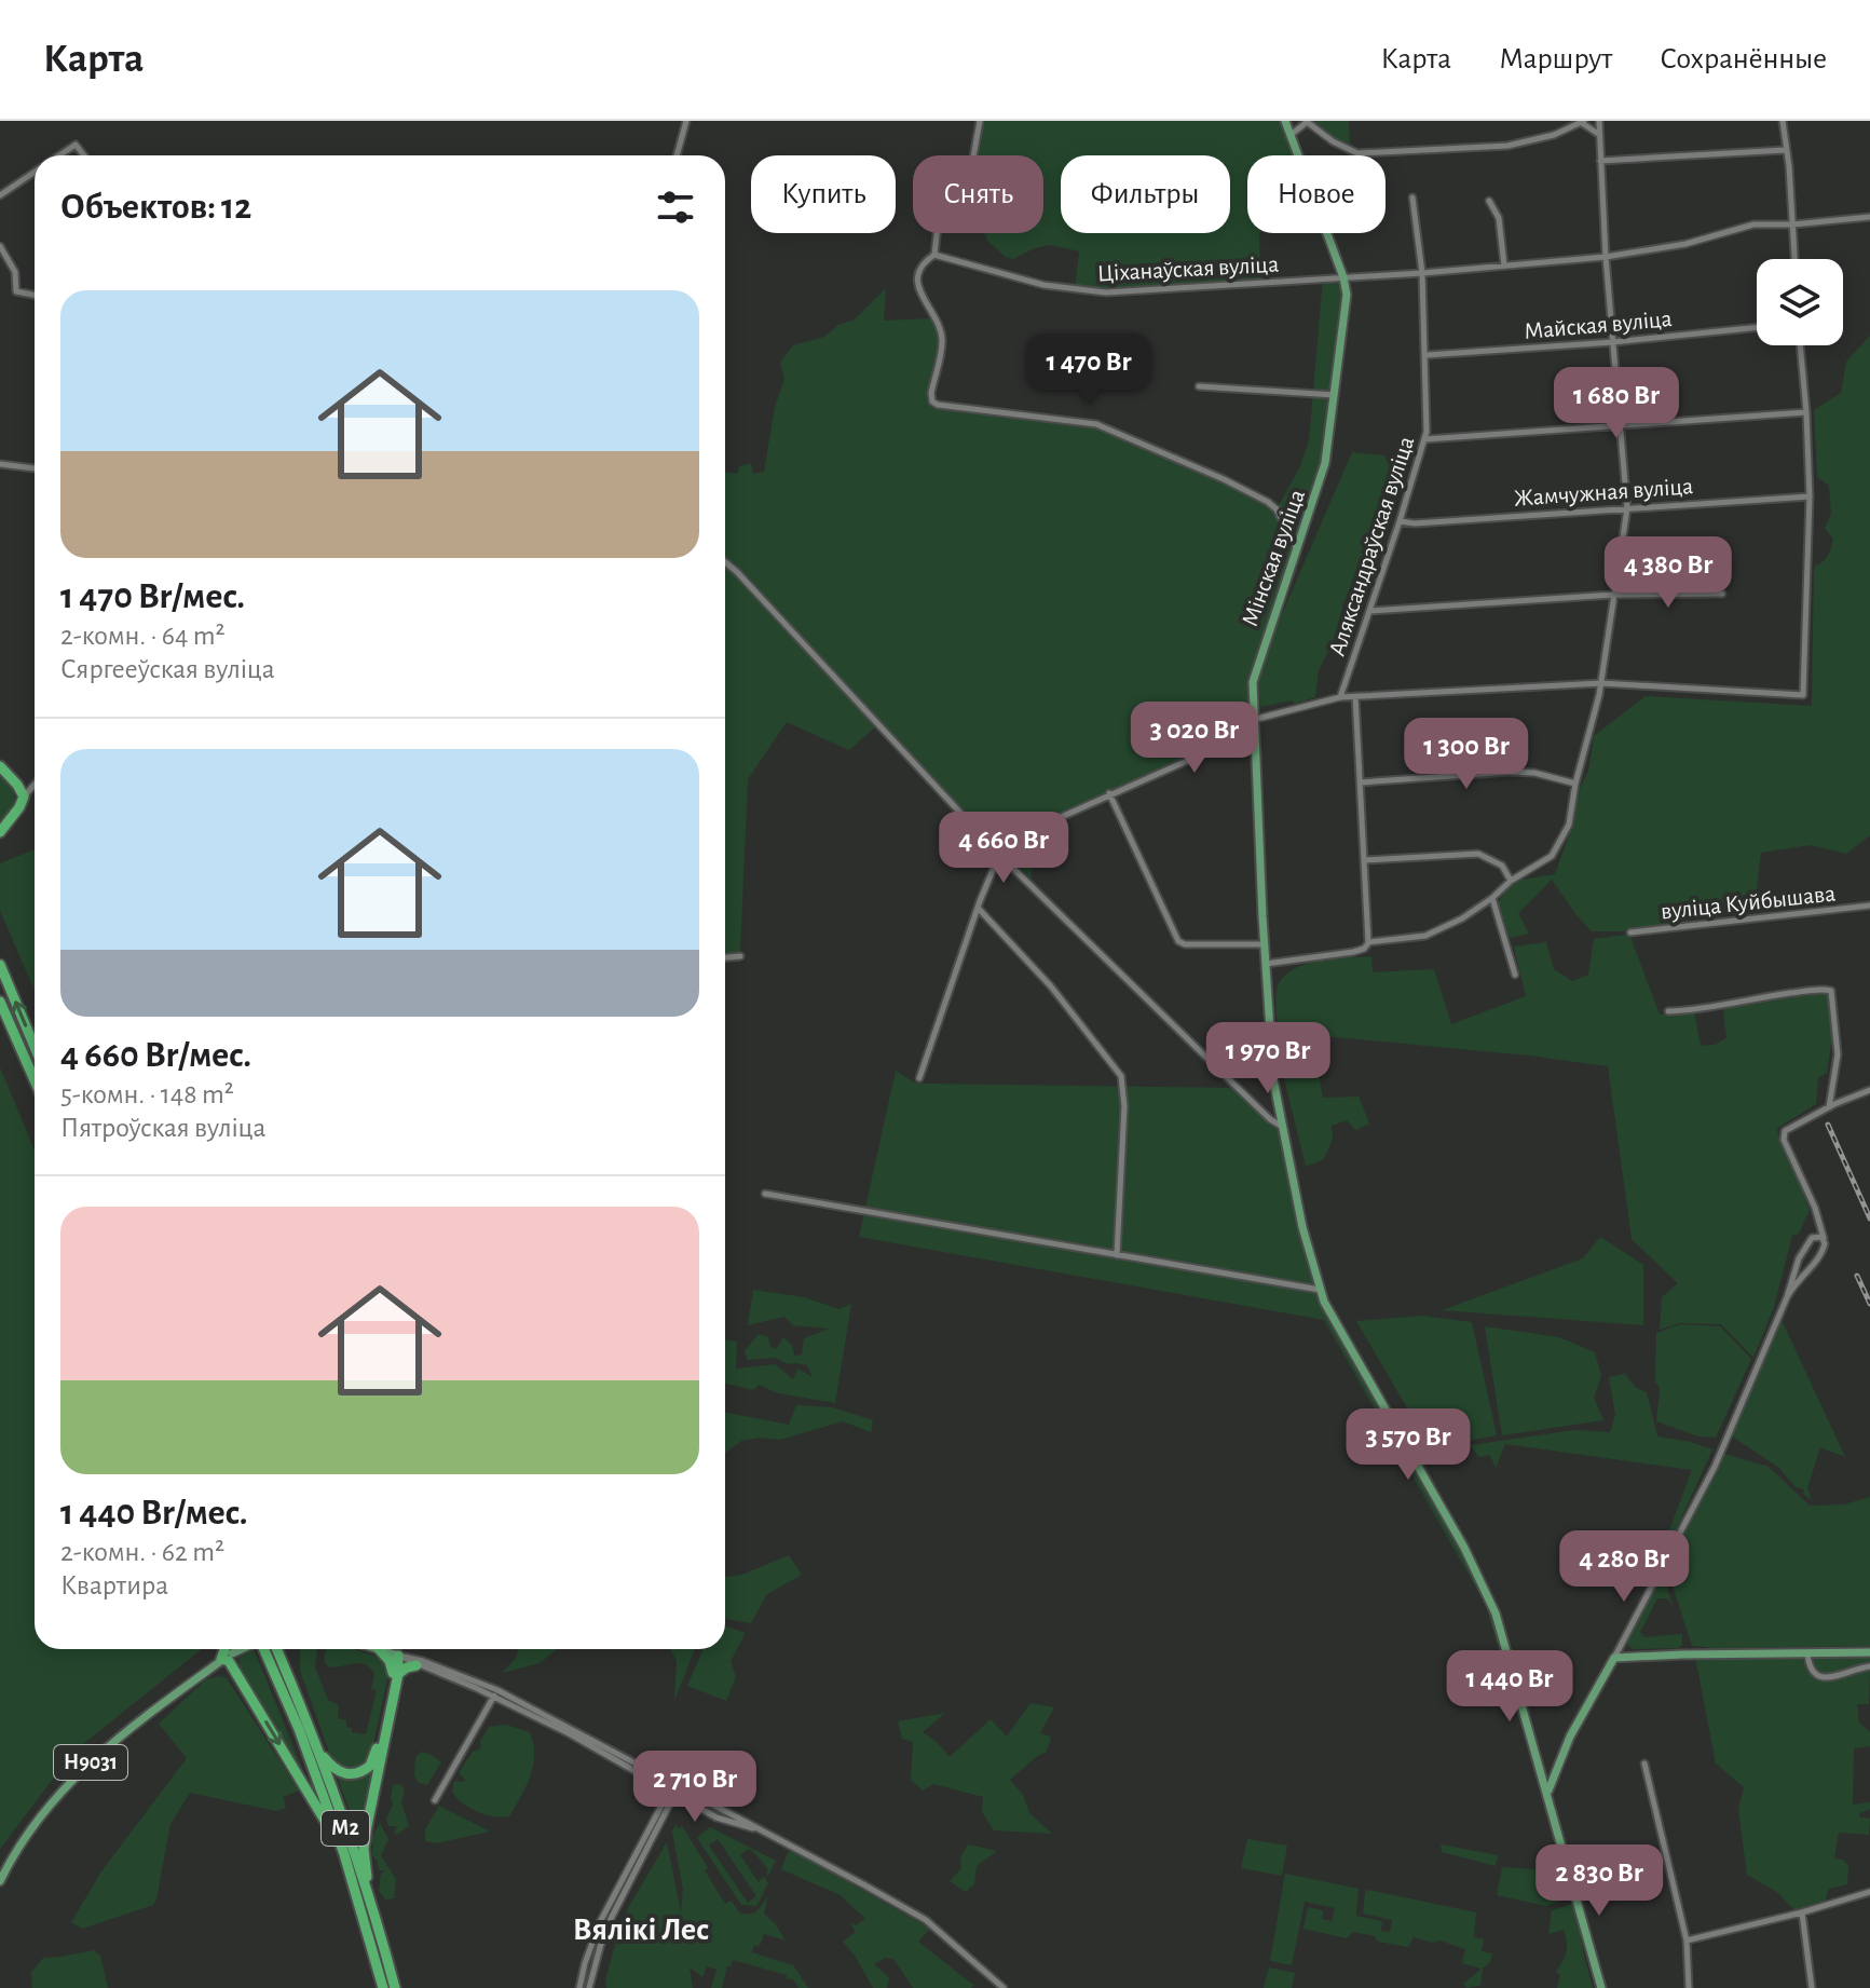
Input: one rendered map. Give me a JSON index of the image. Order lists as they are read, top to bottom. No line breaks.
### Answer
{"streets":{"highway":["М2"],"main road":["Мінская вуліца","Н9031"],"street":["Ціханаўская вуліца","Майская вуліца","Жамчужная вуліца","Аляксандраўская вуліца","вуліца Куйбышава"]},"crossings":[["Ціханаўская вуліца","Аляксандраўская вуліца"],["Ціханаўская вуліца","Мінская вуліца"],["Майская вуліца","Аляксандраўская вуліца"],["Жамчужная вуліца","Аляксандраўская вуліца"]],"districts":["Вялікі Лес"],"page":{"header":"Карта","nav":["Карта","Маршрут","Сохранённые"],"chip":["Купить","Снять","Фильтры","Новое"],"heading":"Объектов: 12","list":[{"name":"1 470 Br/мес.","note":"2-комн. · 64 m² · Сяргееўская вуліца"},{"name":"4 660 Br/мес.","note":"5-комн. · 148 m² · Пятроўская вуліца"},{"name":"1 440 Br/мес.","note":"2-комн. · 62 m² · Квартира"}],"price":["1 470 Br","1 680 Br","4 380 Br","3 020 Br","1 300 Br","4 660 Br","1 970 Br","3 570 Br","4 280 Br","1 440 Br","2 710 Br","2 830 Br"]}}
